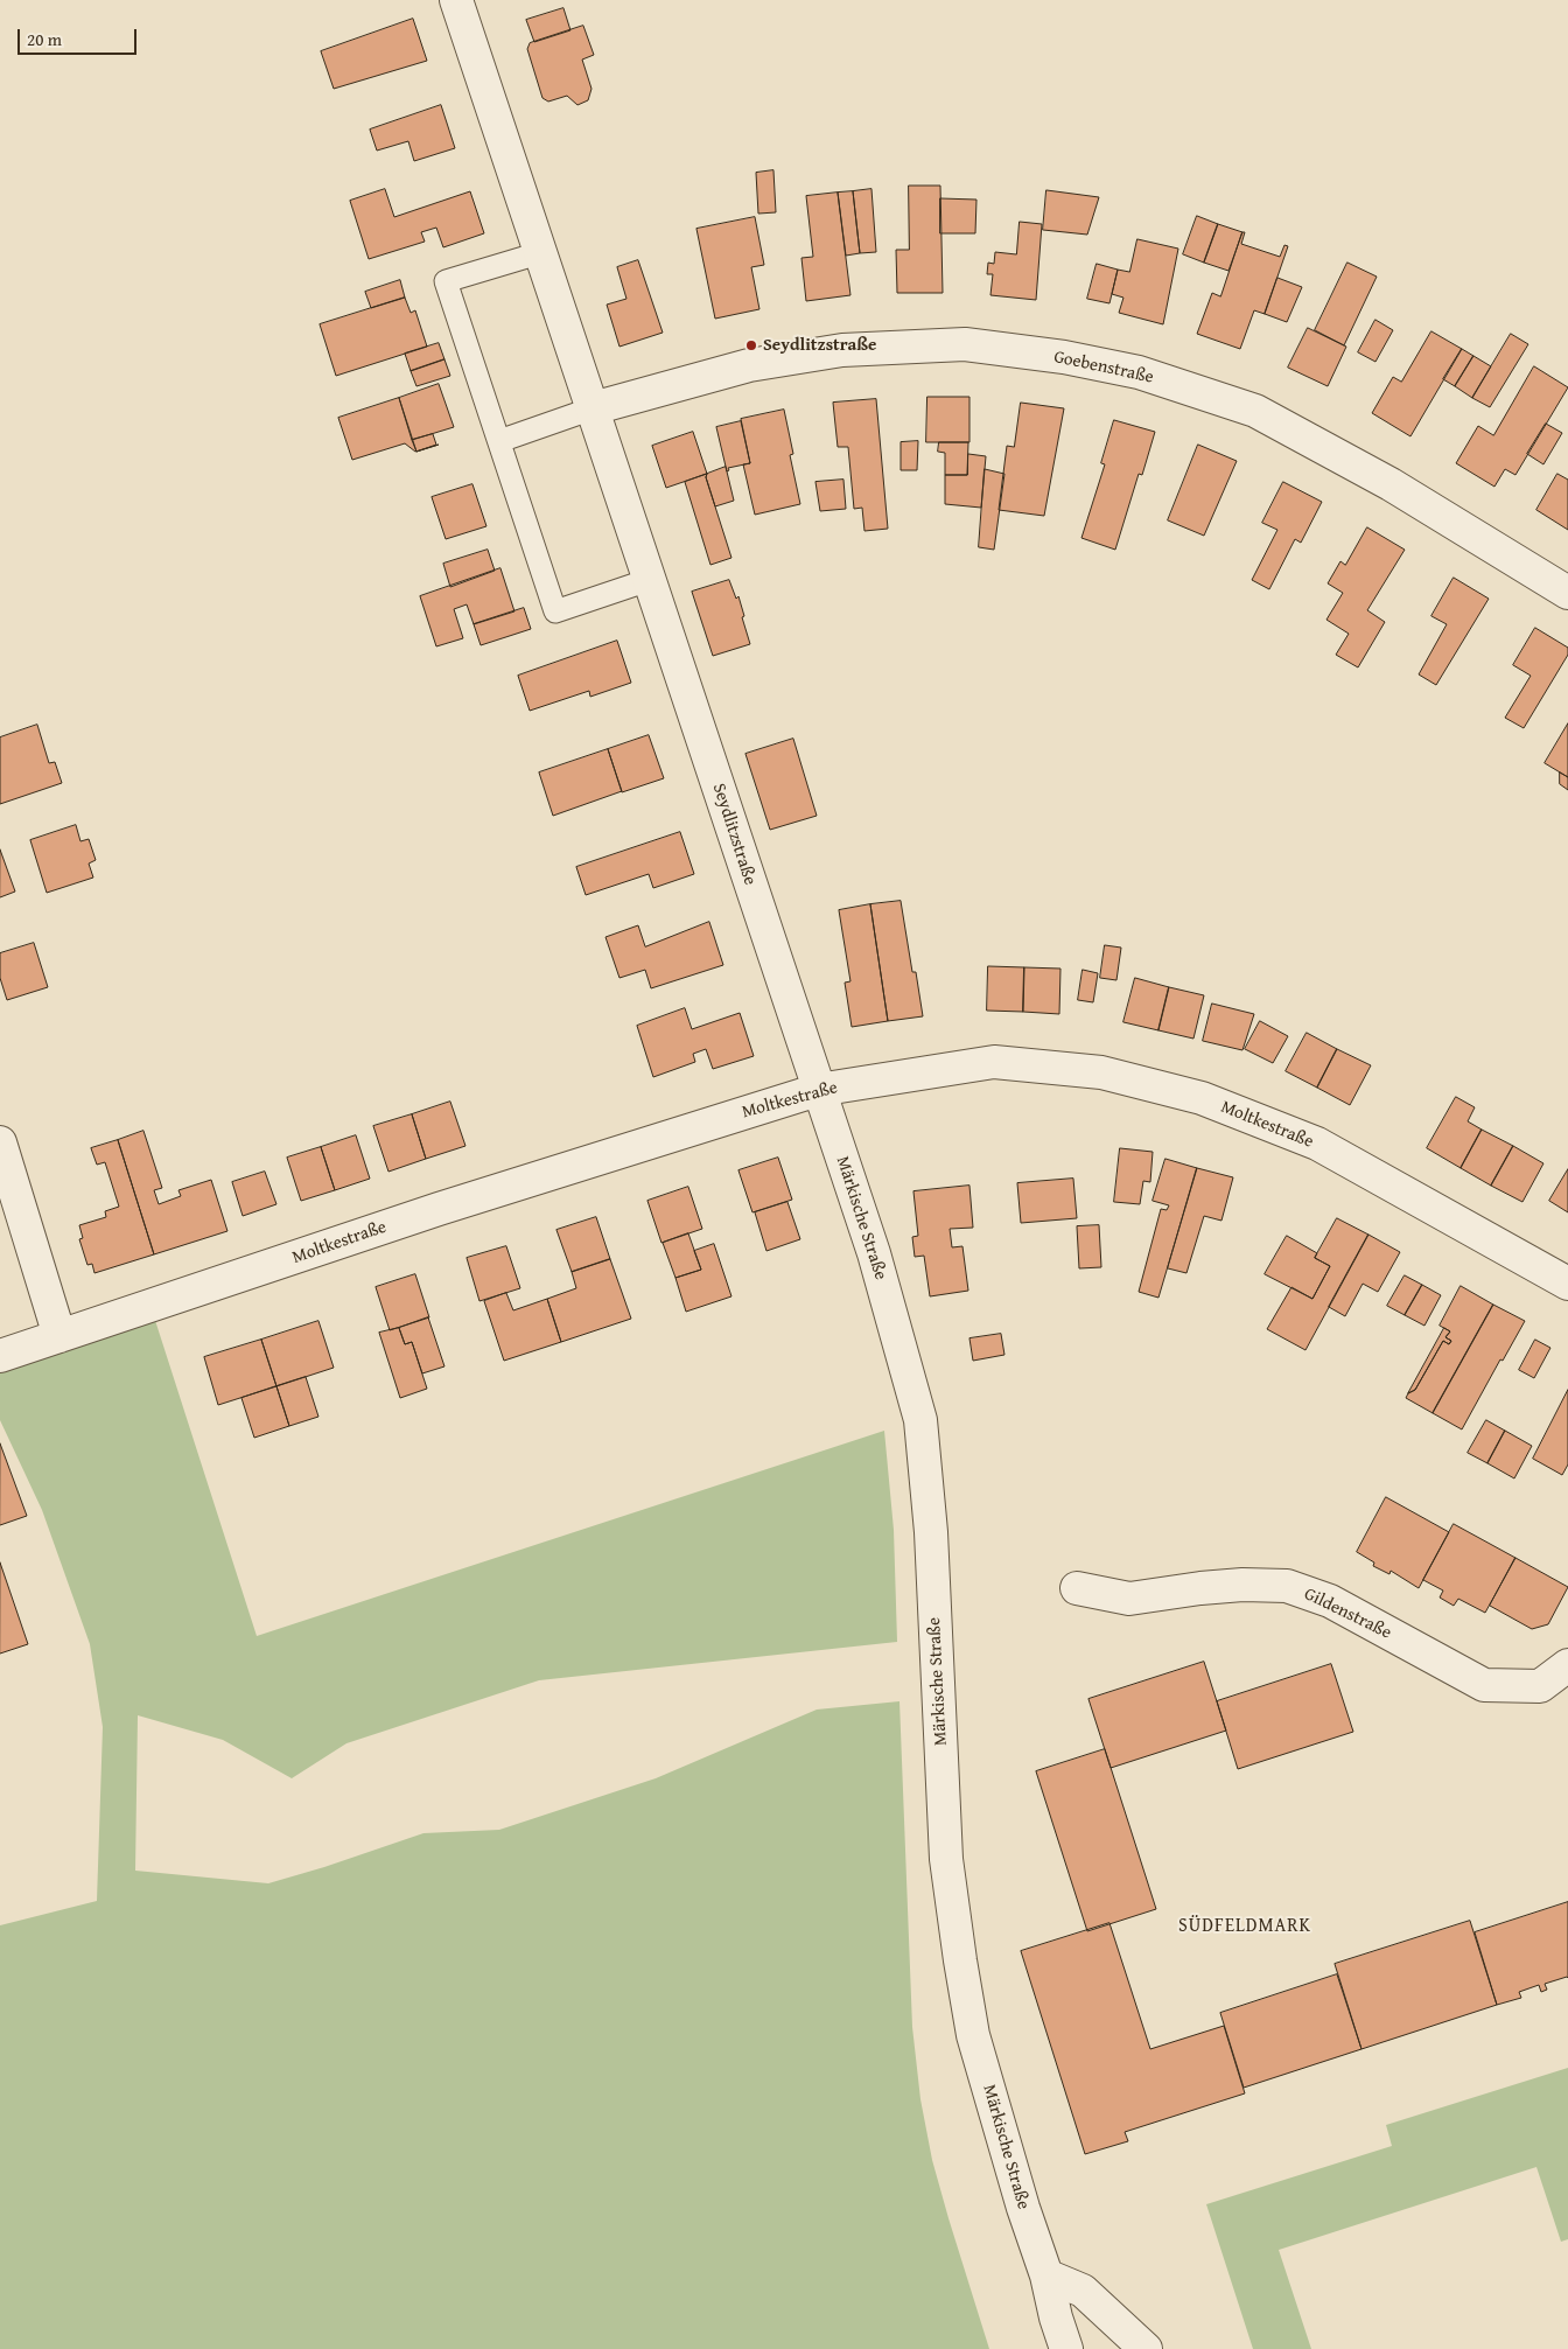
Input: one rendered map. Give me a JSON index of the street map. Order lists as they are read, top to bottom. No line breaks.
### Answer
{"streets":{"street":["Goebenstraße","Seydlitzstraße","Moltkestraße","Märkische Straße","Gildenstraße"]},"crossings":[["Goebenstraße","Seydlitzstraße"],["Seydlitzstraße","Moltkestraße"],["Seydlitzstraße","Märkische Straße"],["Moltkestraße","Märkische Straße"]],"districts":["SÜDFELDMARK"],"places":["Seydlitzstraße"],"scale_bar":"20 m"}
